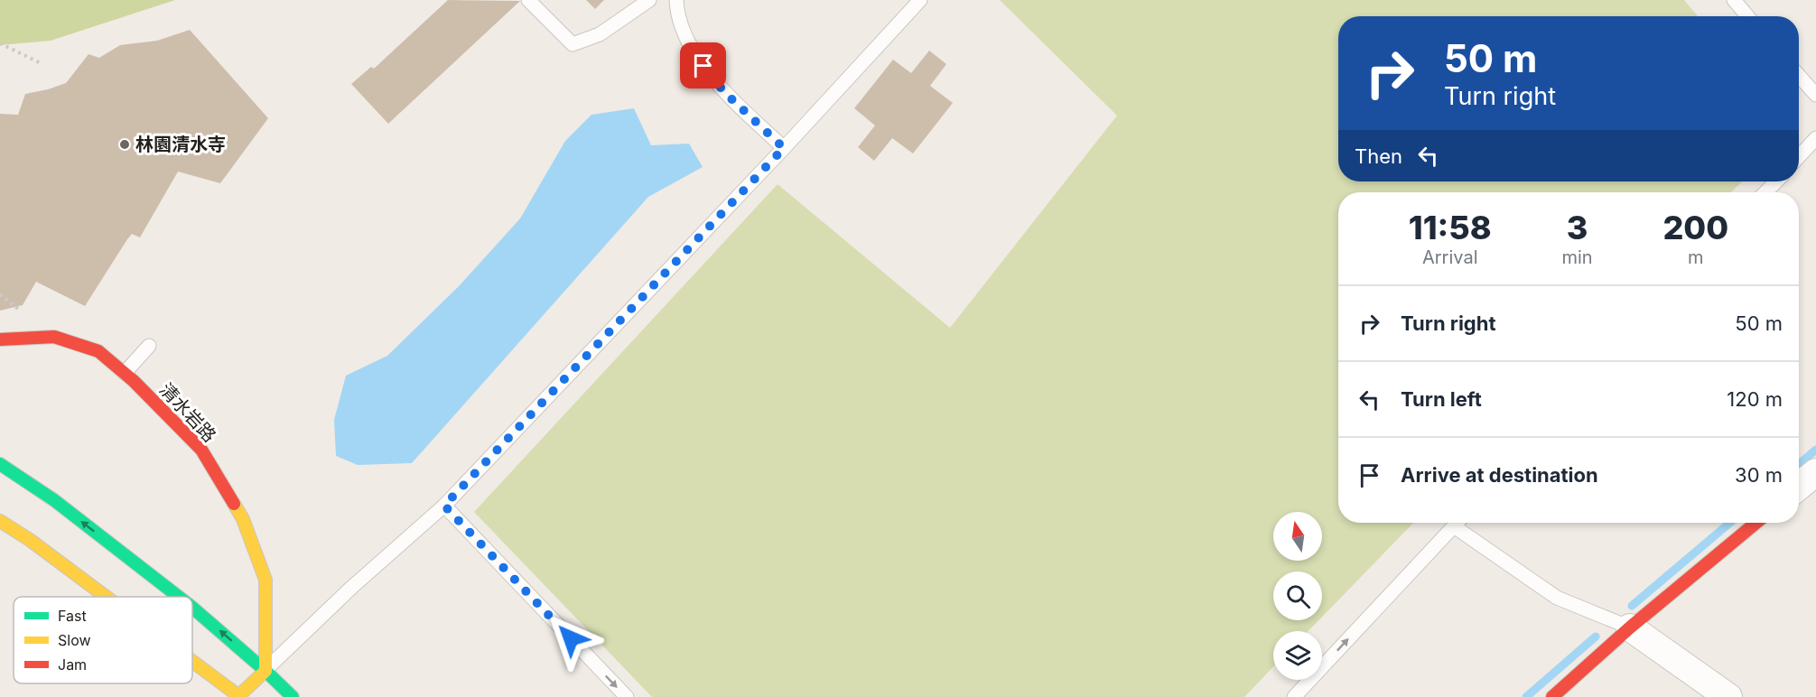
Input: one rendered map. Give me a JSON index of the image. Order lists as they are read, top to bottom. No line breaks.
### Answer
{"streets":{"street":["清水岩路"]},"places":["林園清水寺"],"legend":["Fast","Slow","Jam"],"north":"top","page":{"turn":["50 m","Turn right"],"then":"Then","eta":["11:58","Arrival","3","min","200","m"],"list":[{"name":"Turn right","value":"50 m"},{"name":"Turn left","value":"120 m"},{"name":"Arrive at destination","value":"30 m"}]}}
